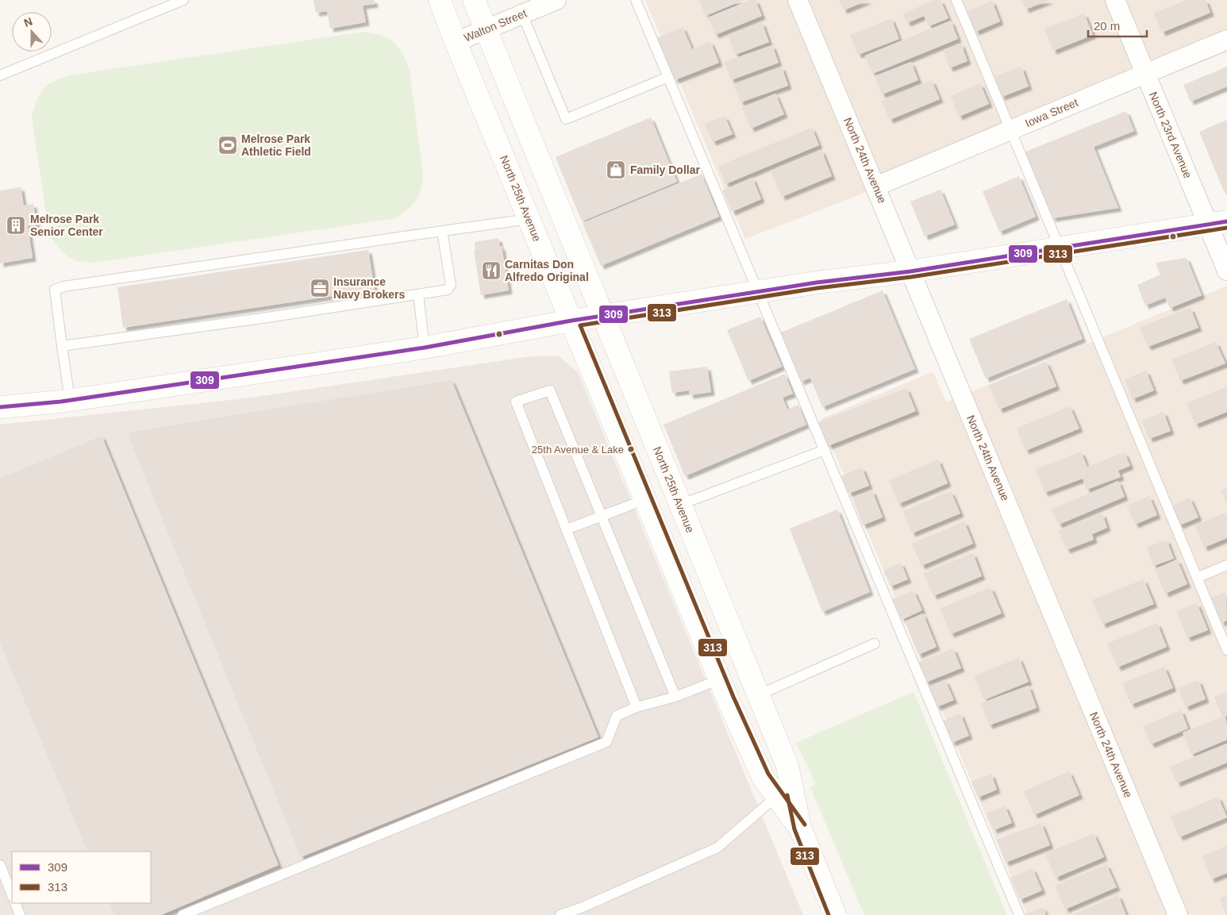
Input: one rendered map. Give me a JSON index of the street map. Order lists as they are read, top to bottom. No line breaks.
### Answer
{"streets":{"main road":["North 25th Avenue"],"street":["Walton Street","Iowa Street","North 23rd Avenue","North 24th Avenue"]},"crossings":[["Walton Street","North 25th Avenue"],["Iowa Street","North 23rd Avenue"],["Iowa Street","North 24th Avenue"]],"places":{"sports":["Melrose Park Athletic Field"],"shop":["Family Dollar"],"building":["Melrose Park Senior Center"],"restaurant":["Carnitas Don Alfredo Original"],"office":["Insurance Navy Brokers"],"other":["25th Avenue & Lake"]},"lines":["transit line 309","transit line 313"],"legend":["309","313"],"scale_bar":"20 m","north":"top"}
